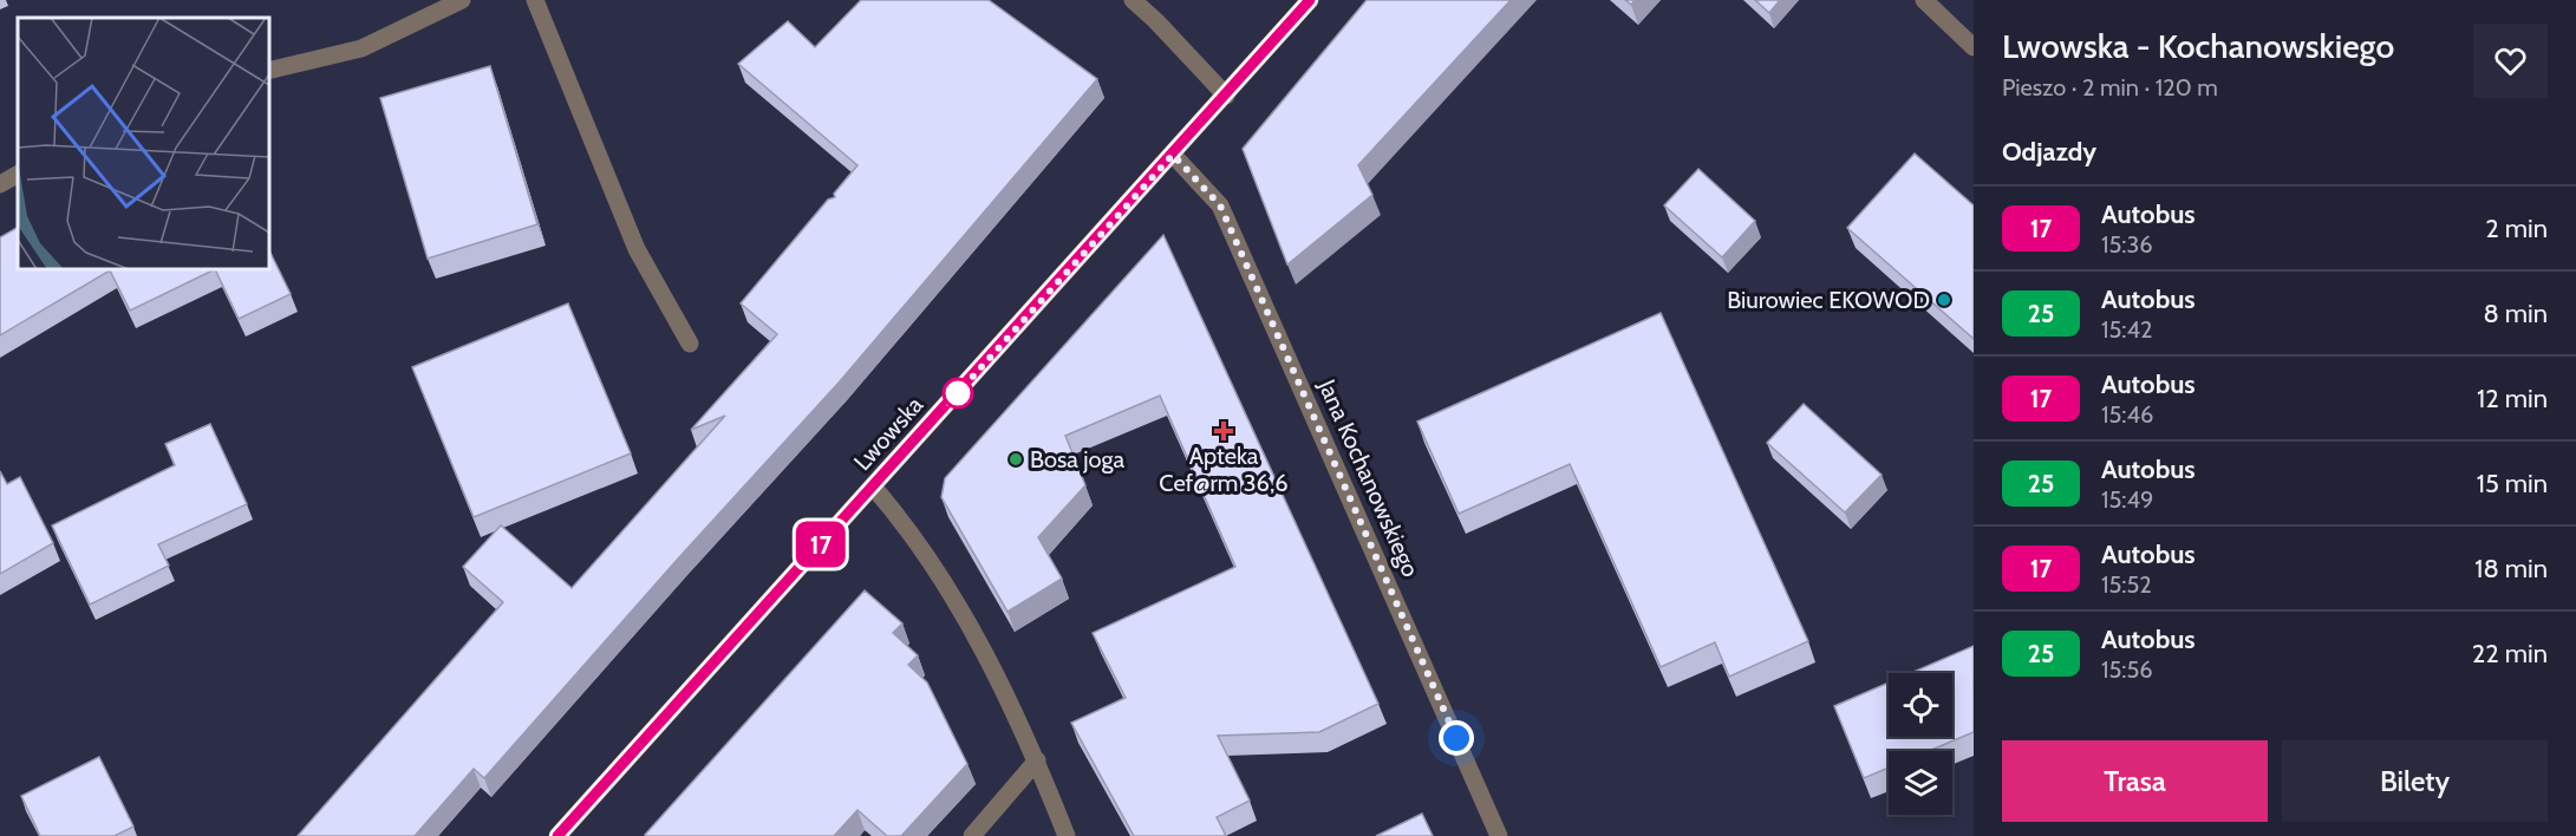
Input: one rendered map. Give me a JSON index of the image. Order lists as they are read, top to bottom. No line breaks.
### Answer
{"streets":{"street":["Lwowska","Jana Kochanowskiego"]},"crossings":[["Lwowska","Jana Kochanowskiego"]],"places":{"other":["Biurowiec EKOWOD","Bosa joga"],"health":["Apteka Cef@rm 36,6"]},"lines":["bus line 17"],"page":{"on_map":"17","heading":[["Lwowska - Kochanowskiego","Pieszo · 2 min · 120 m"],"Odjazdy"],"list":[{"mark":"17","name":"Autobus","note":"15:36","value":"2 min"},{"mark":"25","name":"Autobus","note":"15:42","value":"8 min"},{"mark":"17","name":"Autobus","note":"15:46","value":"12 min"},{"mark":"25","name":"Autobus","note":"15:49","value":"15 min"},{"mark":"17","name":"Autobus","note":"15:52","value":"18 min"},{"mark":"25","name":"Autobus","note":"15:56","value":"22 min"}],"buttons":["Trasa","Bilety"]}}
